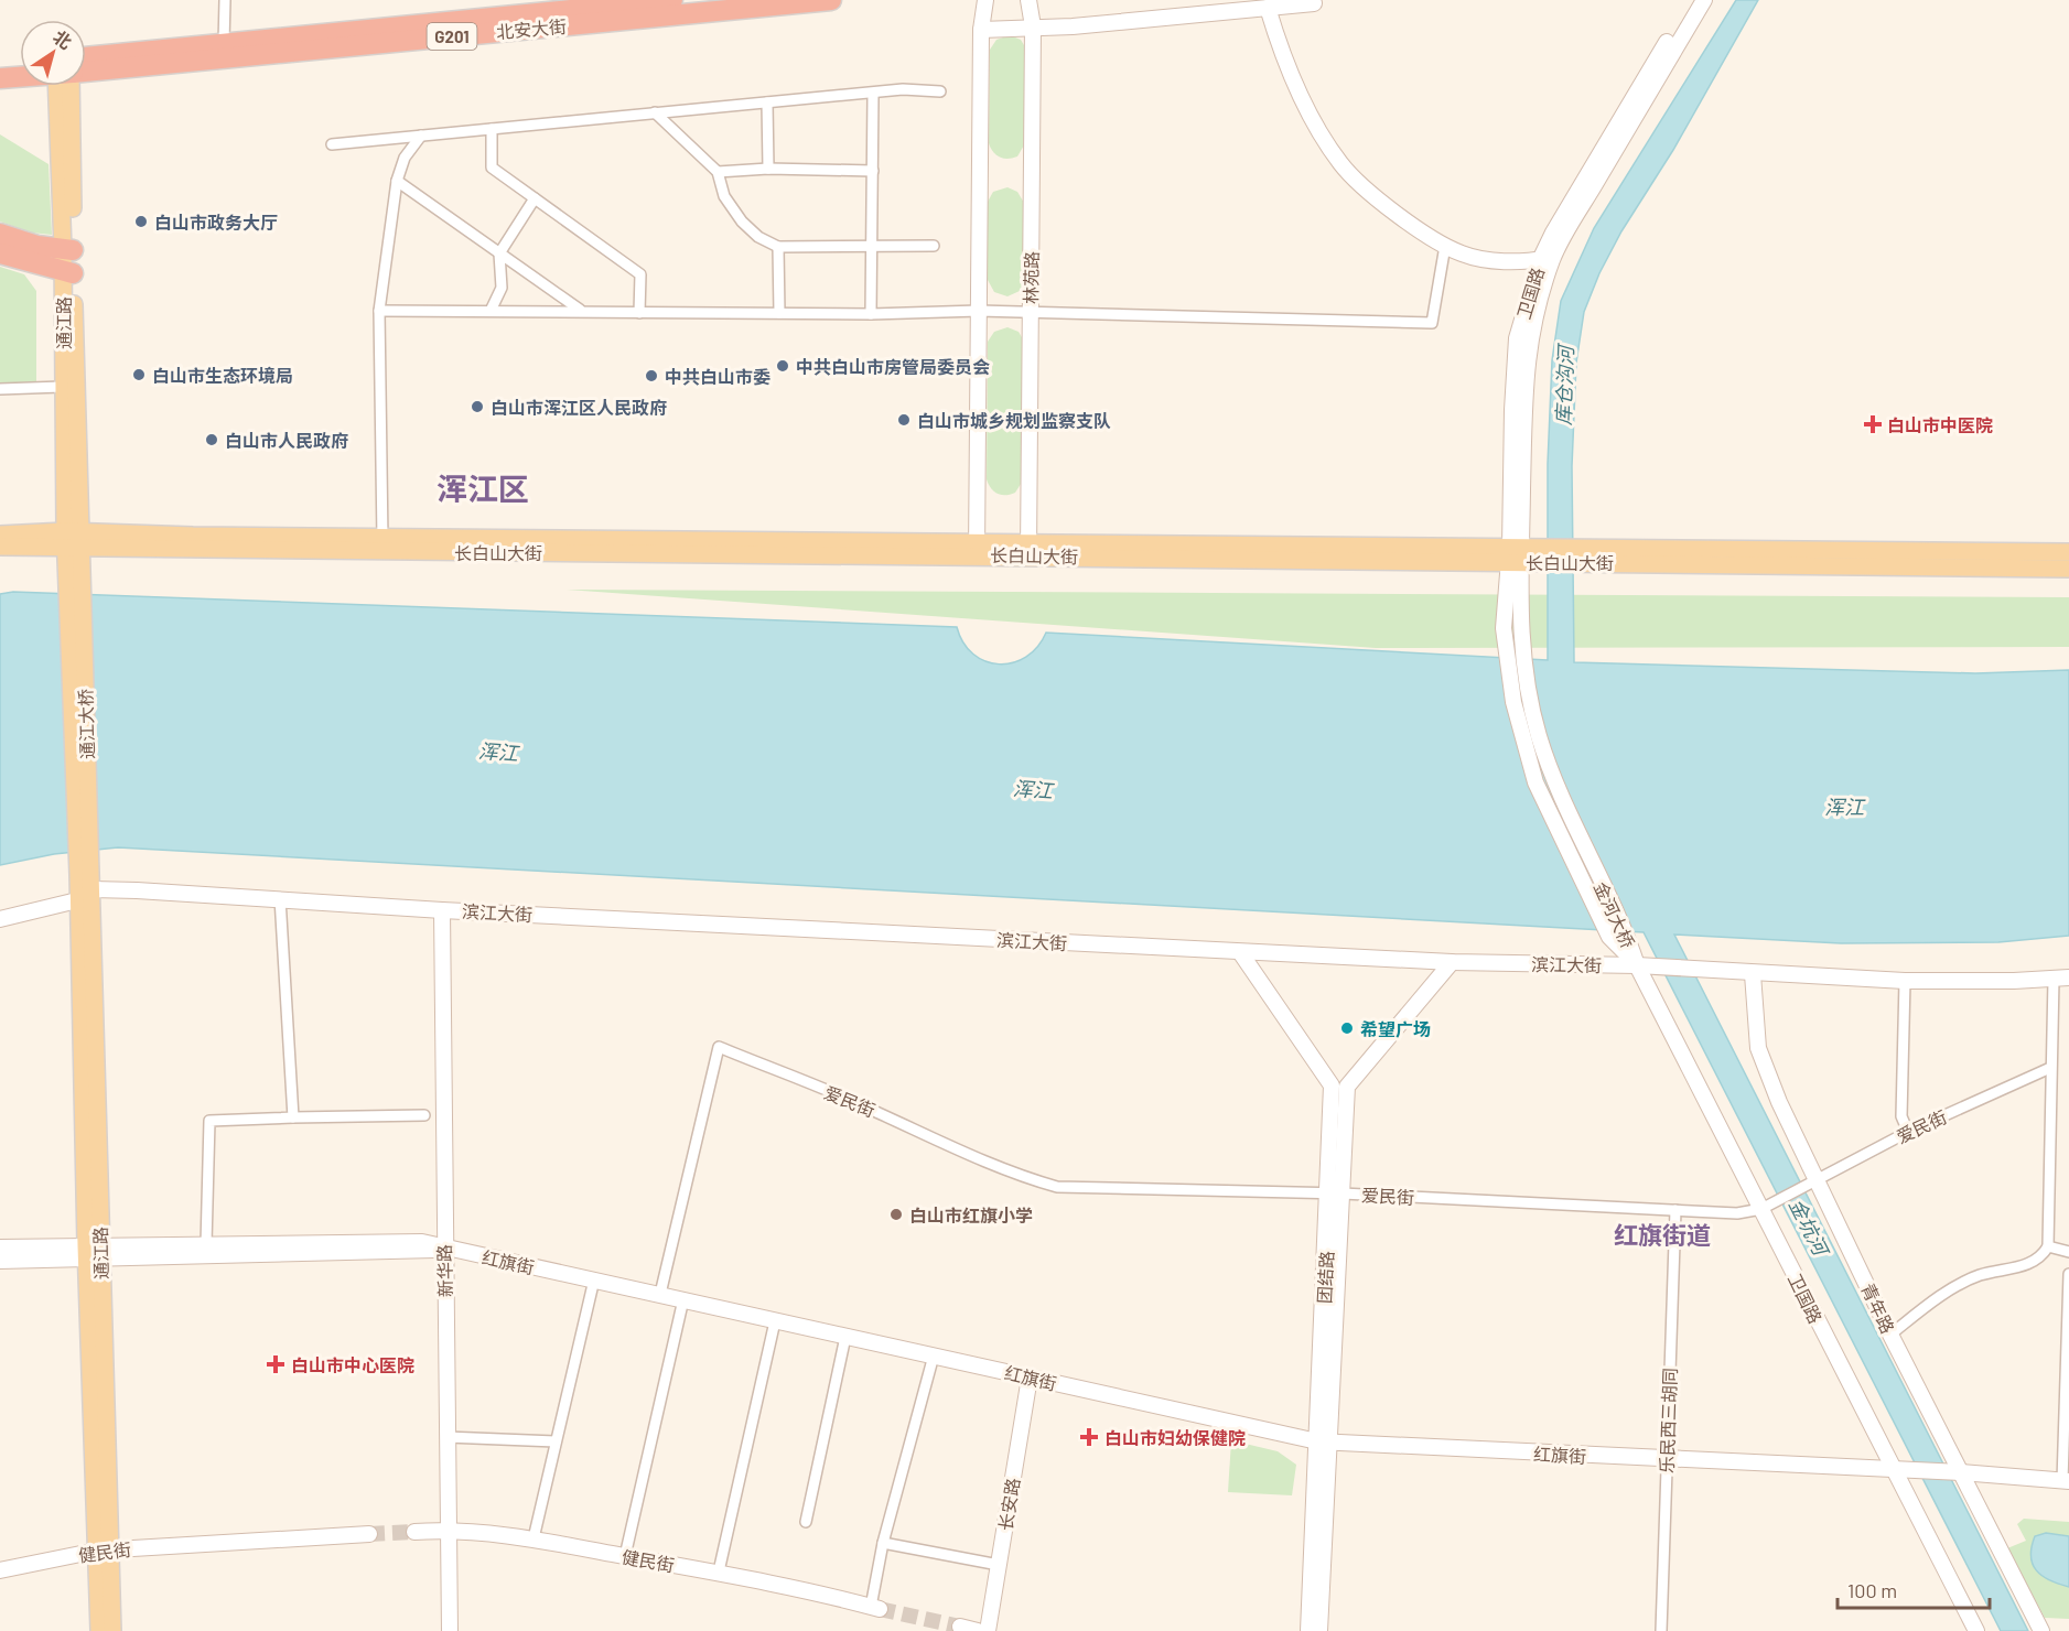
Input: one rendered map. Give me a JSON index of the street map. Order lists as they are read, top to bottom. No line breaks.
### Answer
{"streets":{"highway":["北安大街","G201"],"main road":["通江路","长白山大街","通江大桥"],"street":["林苑路","卫国路","滨江大街","金河大桥","爱民街","红旗街","新华路","团结路","青年路","乐民西三胡同","长安路","健民街"]},"crossings":[["林苑路","长白山大街"],["卫国路","长白山大街"],["卫国路","滨江大街"],["卫国路","金河大桥"],["卫国路","爱民街"],["卫国路","红旗街"],["通江路","长白山大街"],["通江路","通江大桥"],["通江路","滨江大街"],["通江路","红旗街"],["通江路","健民街"],["通江大桥","滨江大街"],["滨江大街","金河大桥"],["滨江大街","新华路"],["滨江大街","青年路"],["爱民街","红旗街"],["爱民街","团结路"],["爱民街","青年路"],["爱民街","乐民西三胡同"],["红旗街","新华路"],["红旗街","团结路"],["红旗街","青年路"],["红旗街","乐民西三胡同"],["红旗街","长安路"],["新华路","健民街"]],"districts":["浑江区","红旗街道"],"water":["库仓沟河","浑江","金坑河"],"places":{"other":["白山市政务大厅","中共白山市房管局委员会","白山市生态环境局","中共白山市委","白山市浑江区人民政府","白山市城乡规划监察支队","白山市人民政府","希望广场","白山市红旗小学"],"health":["白山市中医院","白山市中心医院","白山市妇幼保健院"]},"scale_bar":"100 m","north":"top right"}
